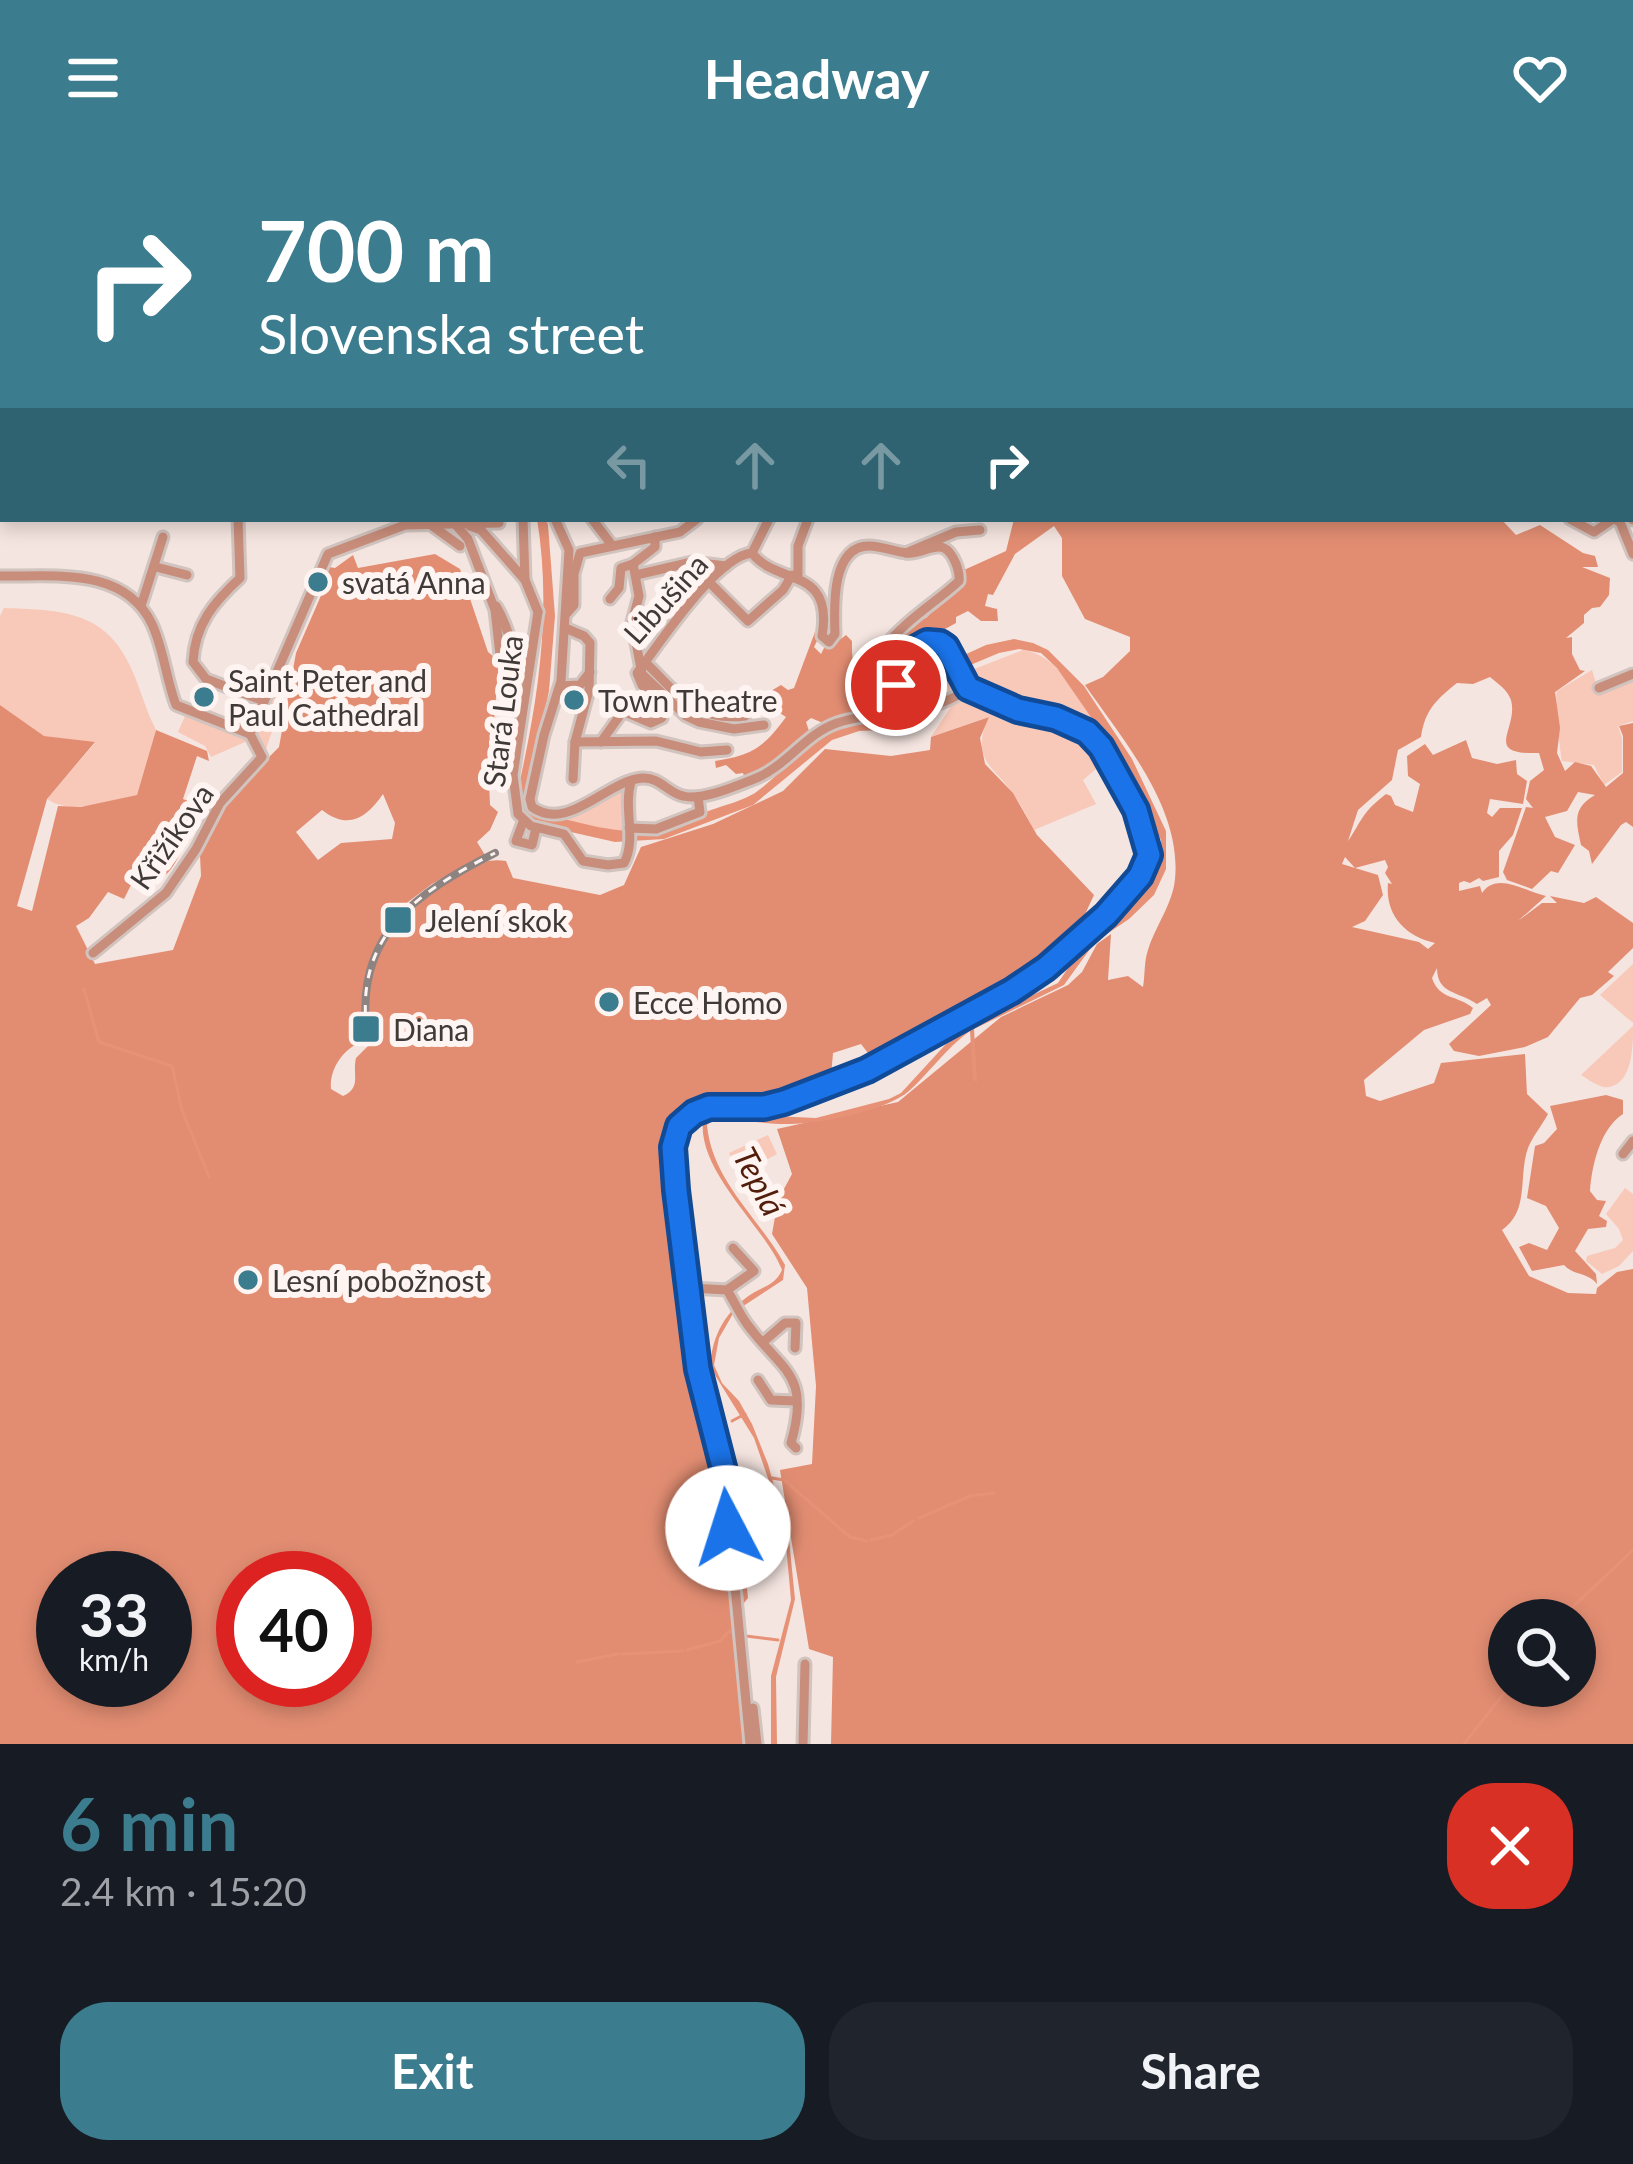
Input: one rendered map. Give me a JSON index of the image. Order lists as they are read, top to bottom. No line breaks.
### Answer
{"streets":{"street":["Libušina","Stará Louka","Křižíkova"]},"water":["Teplá"],"places":{"other":["svatá Anna","Saint Peter and Paul Cathedral","Town Theatre","Ecce Homo","Lesní pobožnost"],"transit":["Jelení skok","Diana"]},"page":{"header":"Headway","turn":["700 m","Slovenska street"],"speed":"33 km/h","limit":"40","heading":["6 min","2.4 km · 15:20"],"buttons":["Exit","Share"]}}
